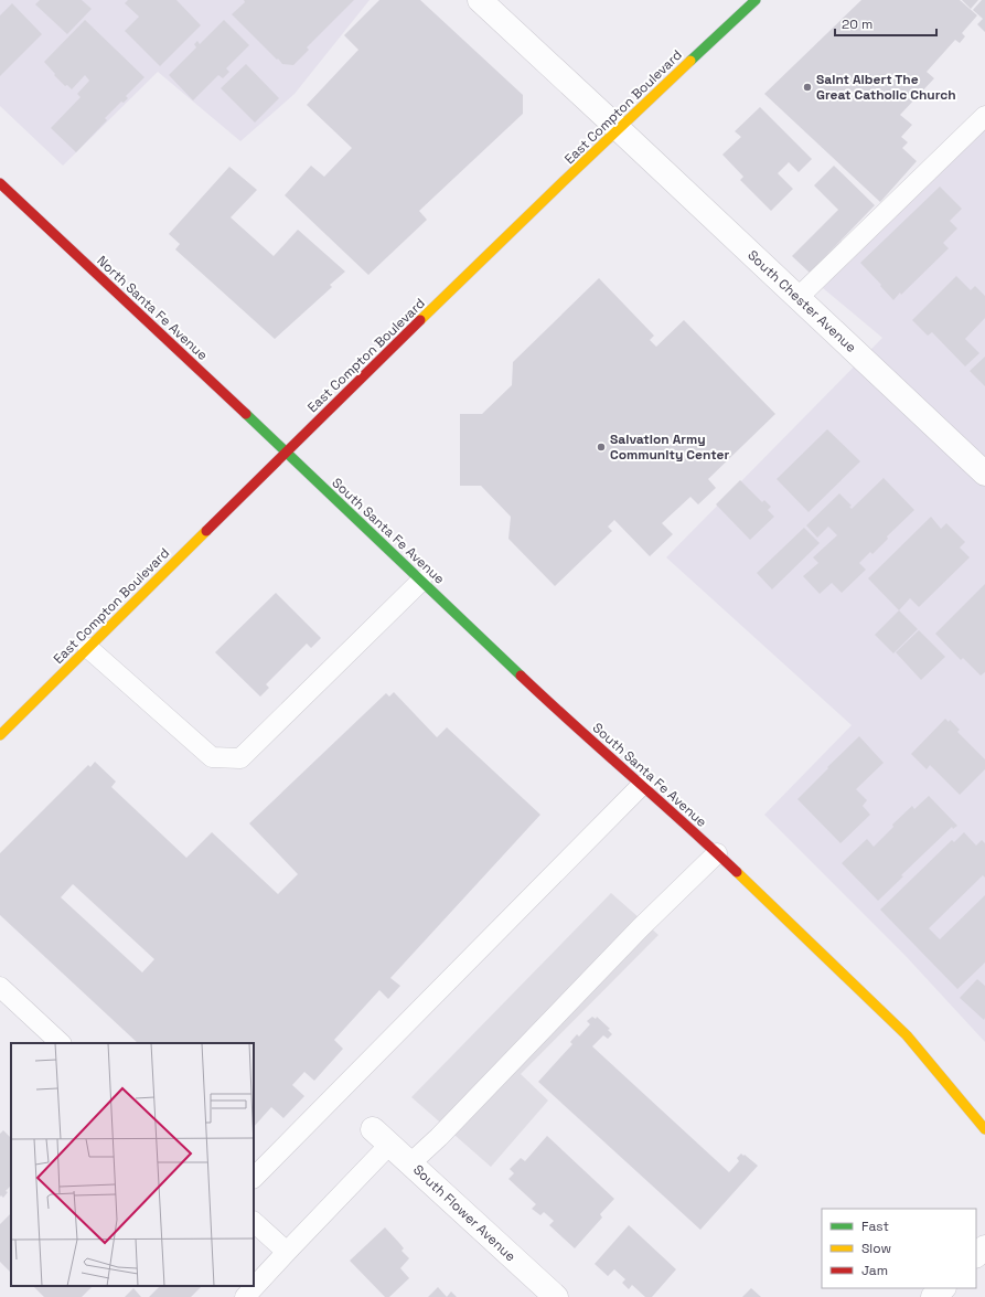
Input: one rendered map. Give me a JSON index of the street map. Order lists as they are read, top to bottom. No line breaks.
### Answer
{"streets":{"main road":["East Compton Boulevard","North Santa Fe Avenue","South Santa Fe Avenue"],"street":["South Chester Avenue","South Flower Avenue"]},"crossings":[["East Compton Boulevard","South Chester Avenue"],["East Compton Boulevard","North Santa Fe Avenue"],["East Compton Boulevard","South Santa Fe Avenue"],["North Santa Fe Avenue","South Santa Fe Avenue"]],"places":["Saint Albert The Great Catholic Church","Salvation Army Community Center"],"legend":["Fast","Slow","Jam"],"scale_bar":"20 m"}
